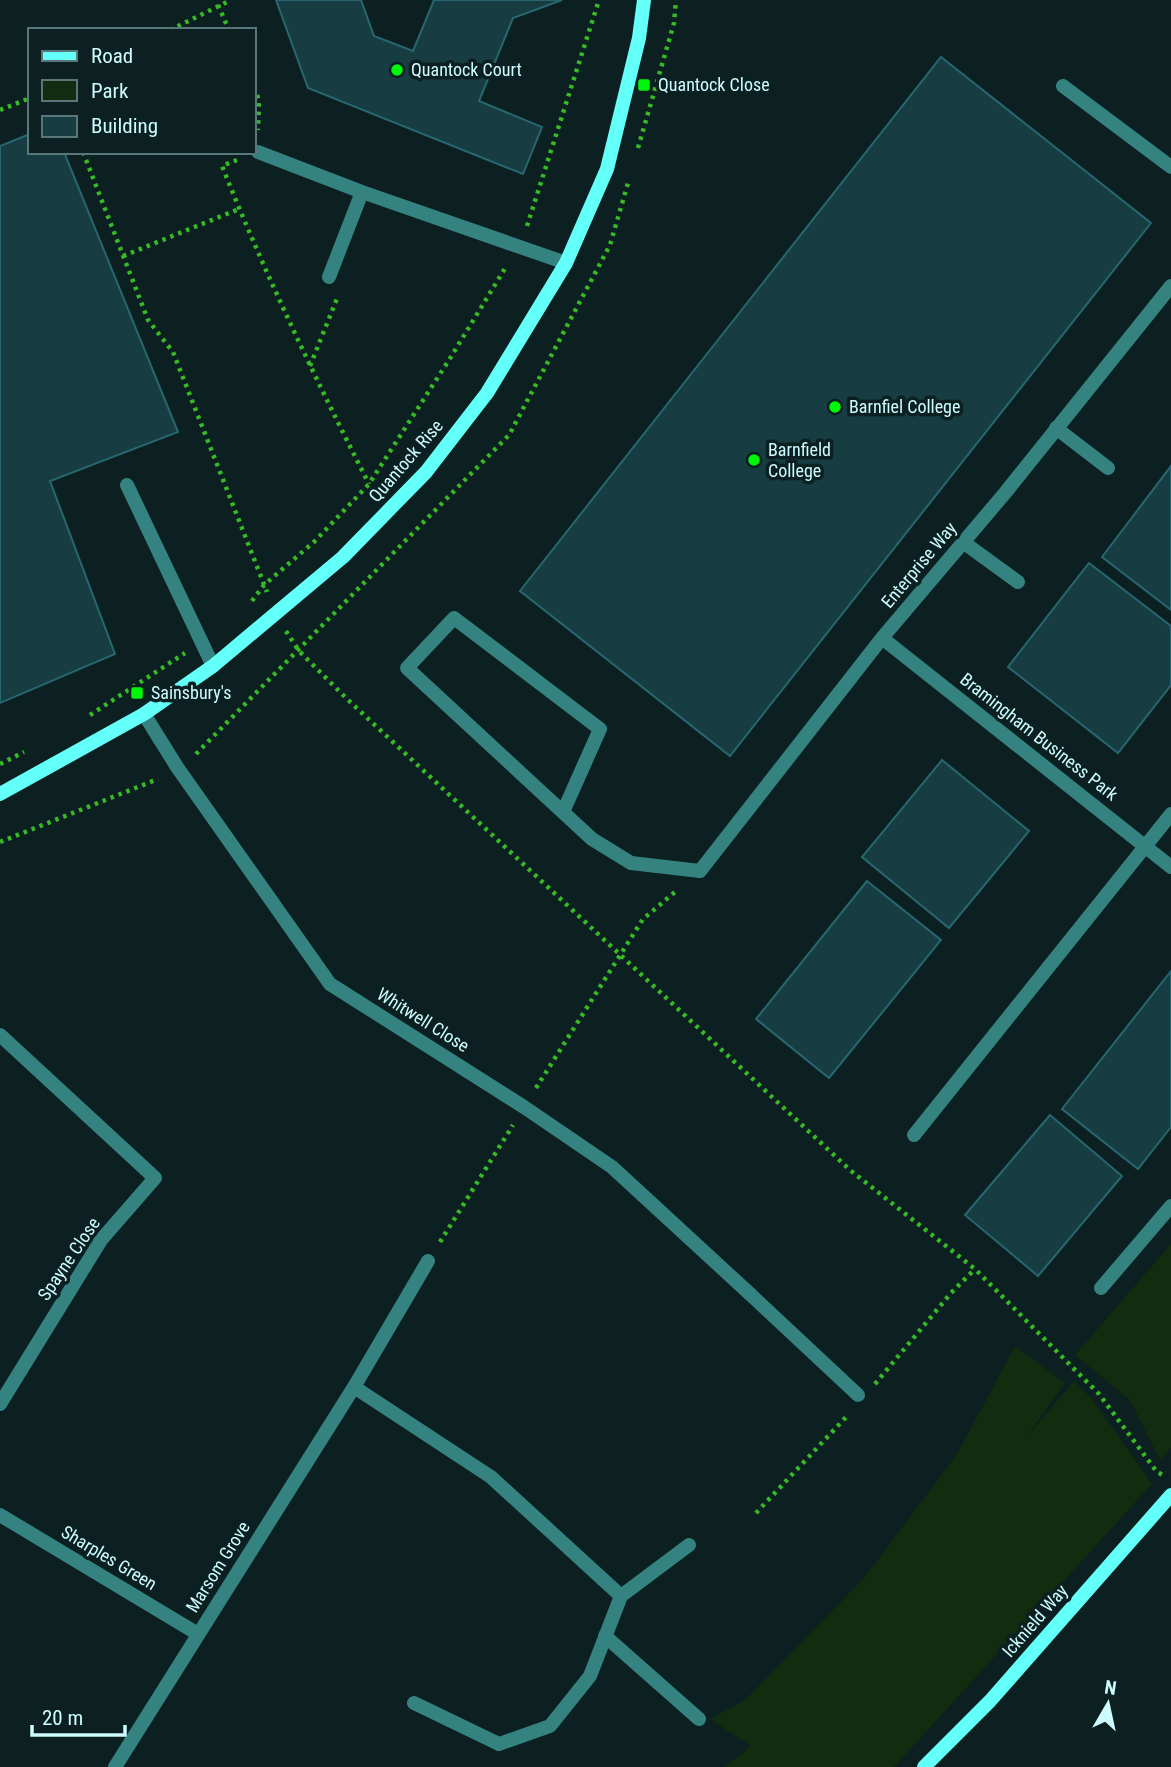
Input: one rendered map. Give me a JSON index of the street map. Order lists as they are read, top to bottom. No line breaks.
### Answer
{"streets":{"street":["Quantock Rise","Enterprise Way","Bramingham Business Park","Whitwell Close","Spayne Close","Sharples Green","Marsom Grove","Icknield Way"]},"crossings":[["Quantock Rise","Whitwell Close"],["Enterprise Way","Bramingham Business Park"],["Sharples Green","Marsom Grove"]],"places":{"other":["Quantock Court","Barnfiel College","Barnfield College"],"transit":["Quantock Close","Sainsbury's"]},"legend":["Road","Park","Building"],"scale_bar":"20 m","north":"top"}
